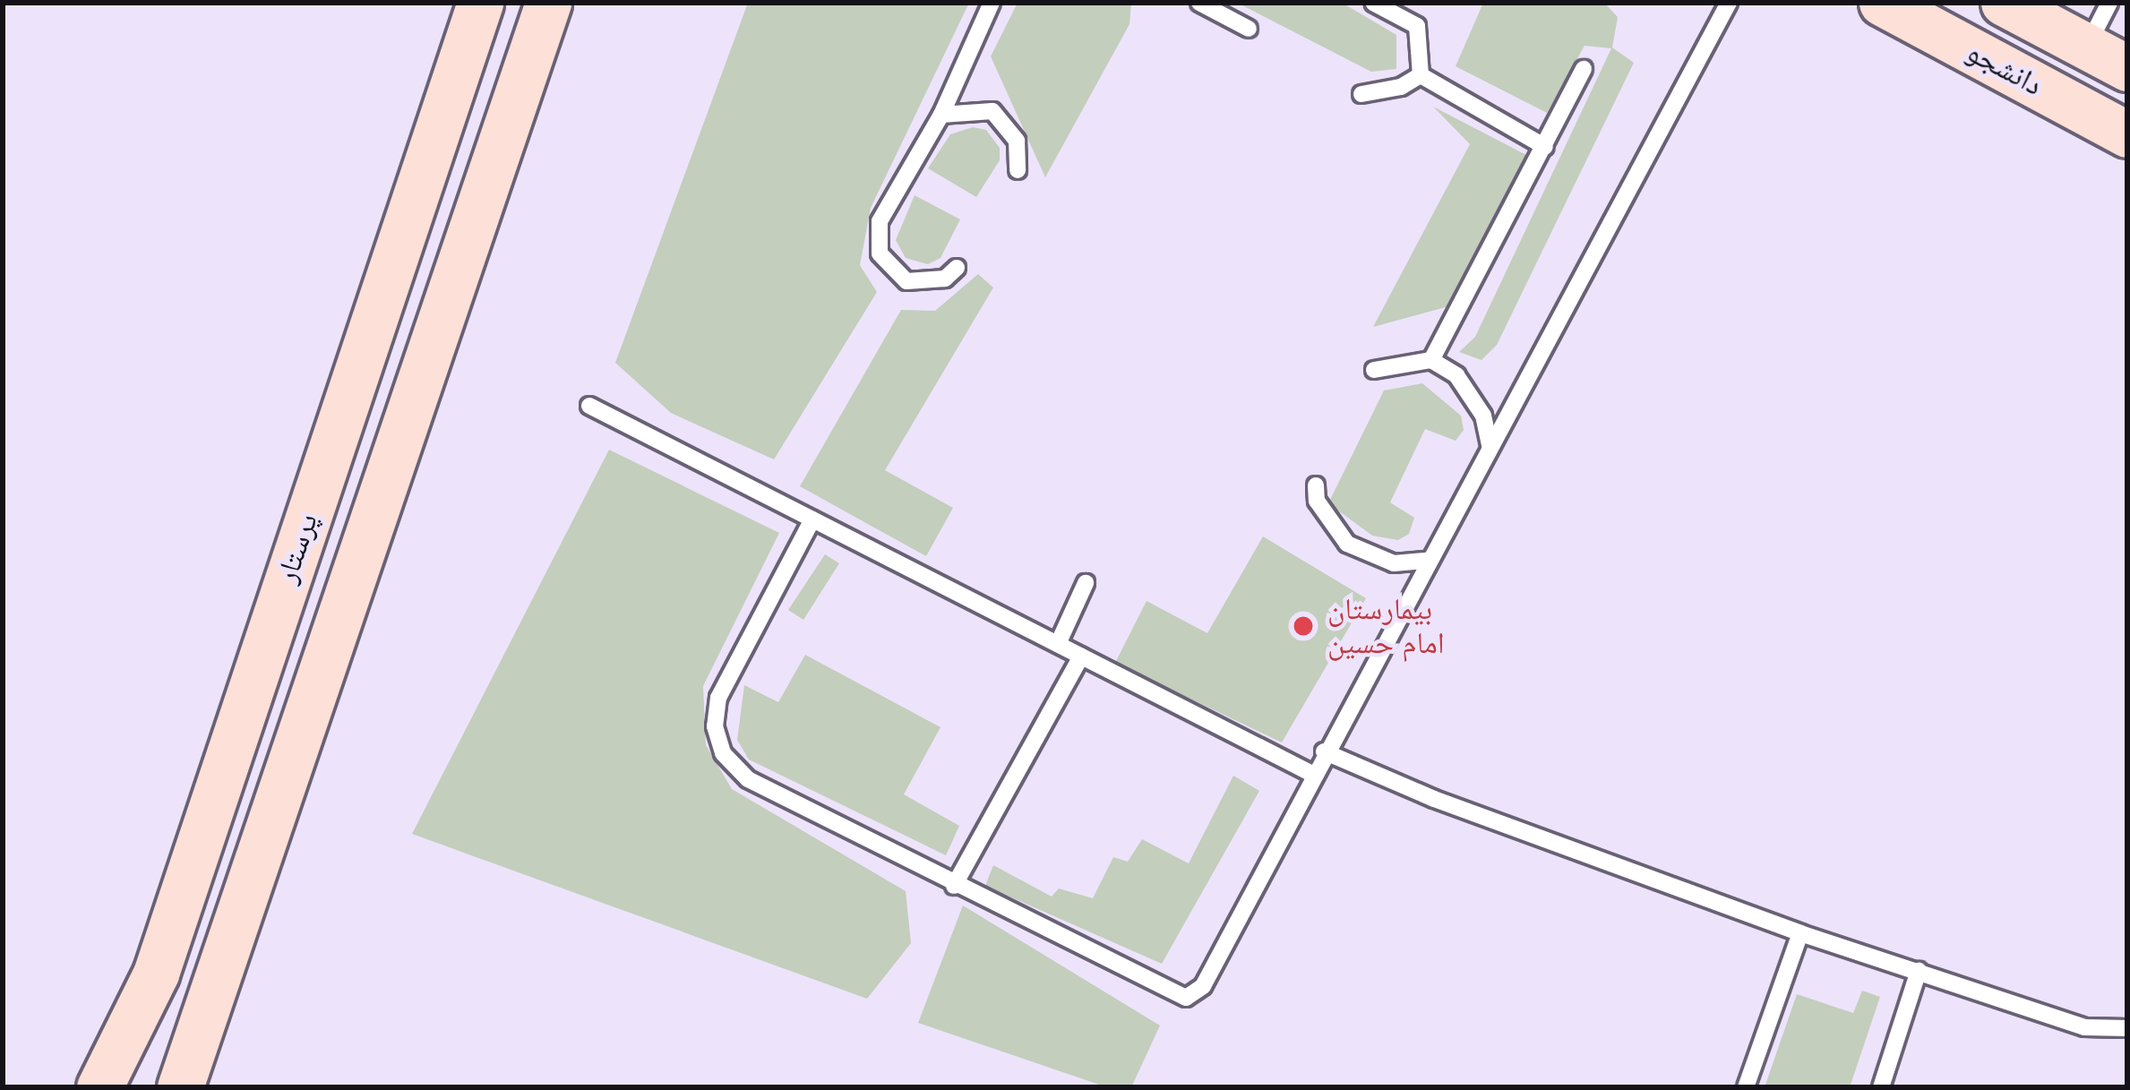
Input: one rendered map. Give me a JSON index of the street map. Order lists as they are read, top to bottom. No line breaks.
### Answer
{"streets":{"main road":["دانشجو","پرستار"]},"places":["بیمارستان امام حسین"]}
